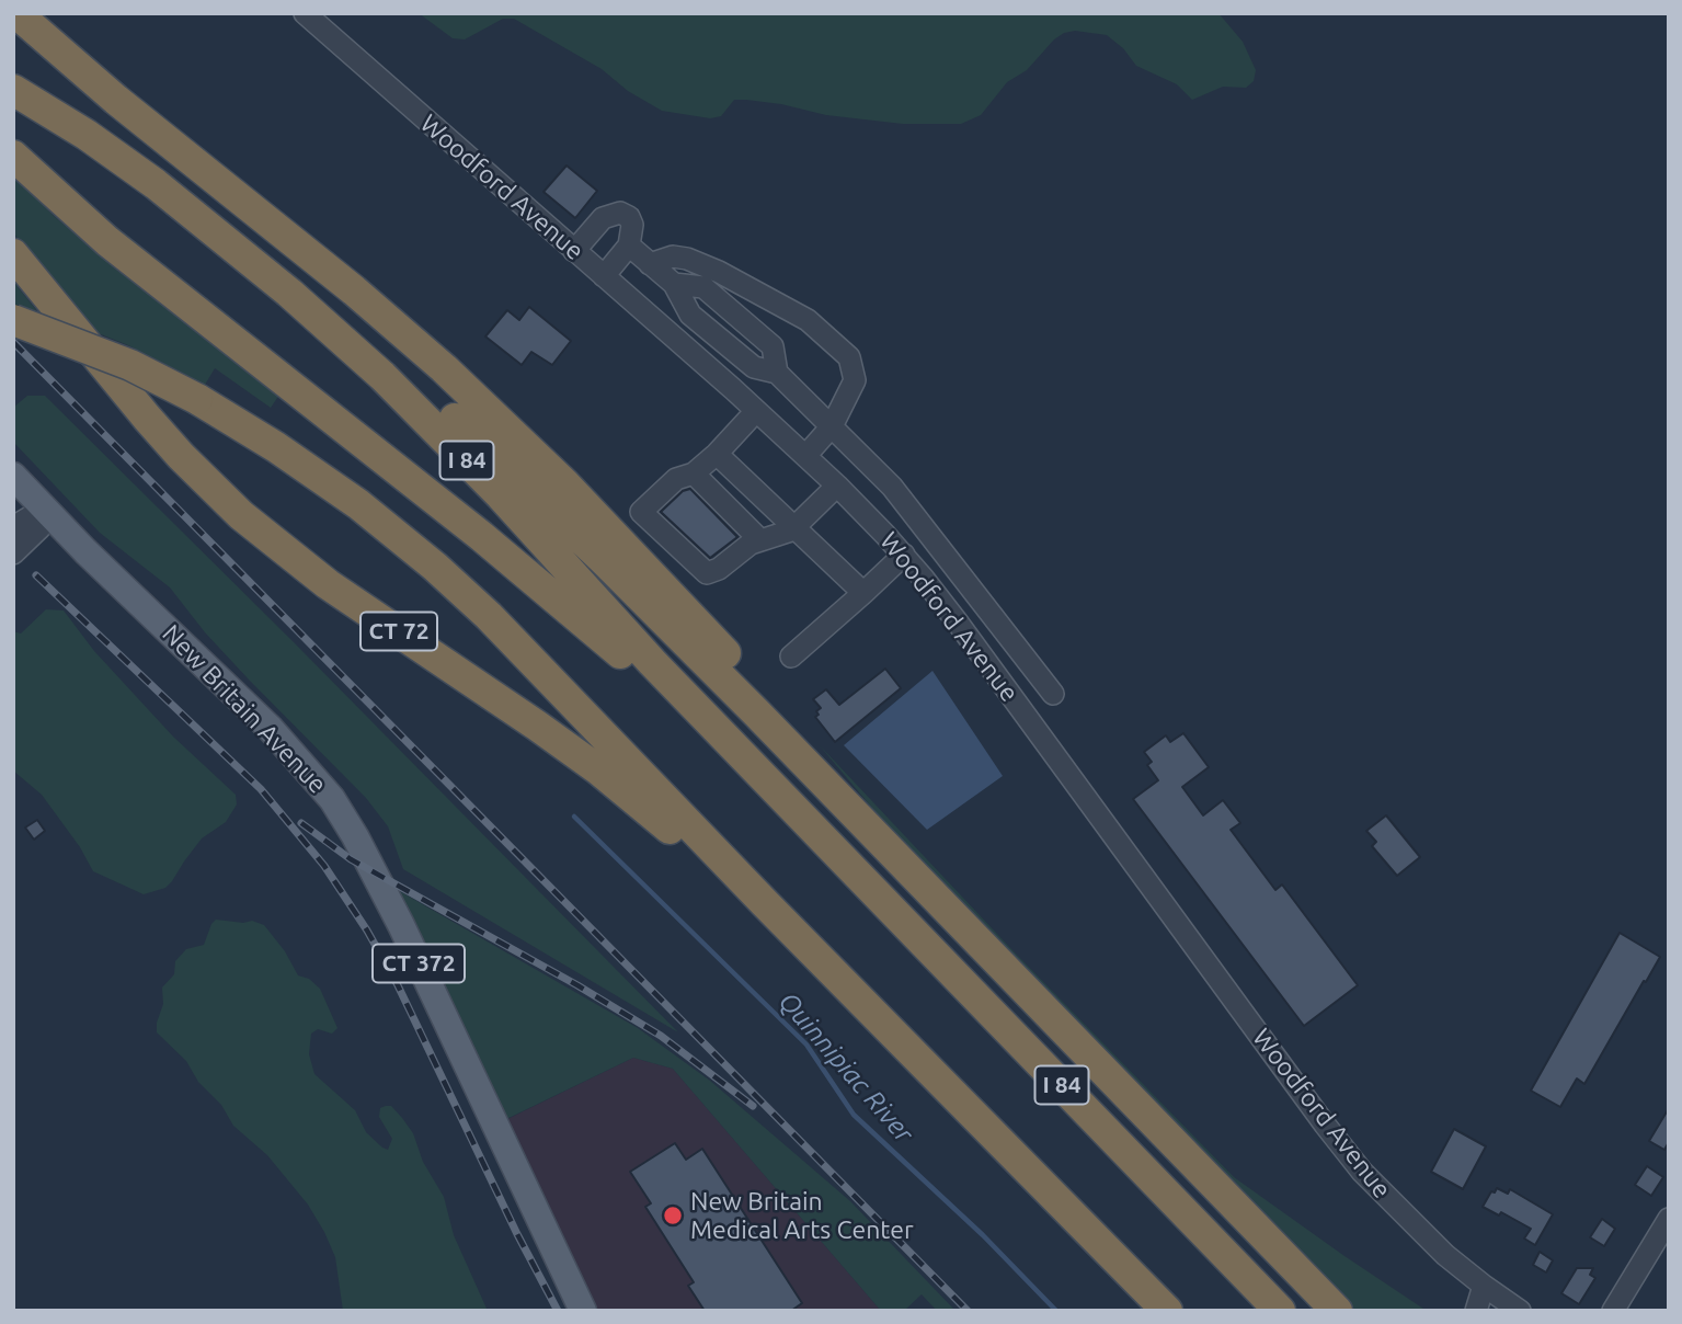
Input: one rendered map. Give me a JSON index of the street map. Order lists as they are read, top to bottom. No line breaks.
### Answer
{"streets":{"highway":["I 84","CT 72"],"main road":["New Britain Avenue","CT 372"],"street":["Woodford Avenue"]},"water":["Quinnipiac River"],"places":["New Britain Medical Arts Center"]}
